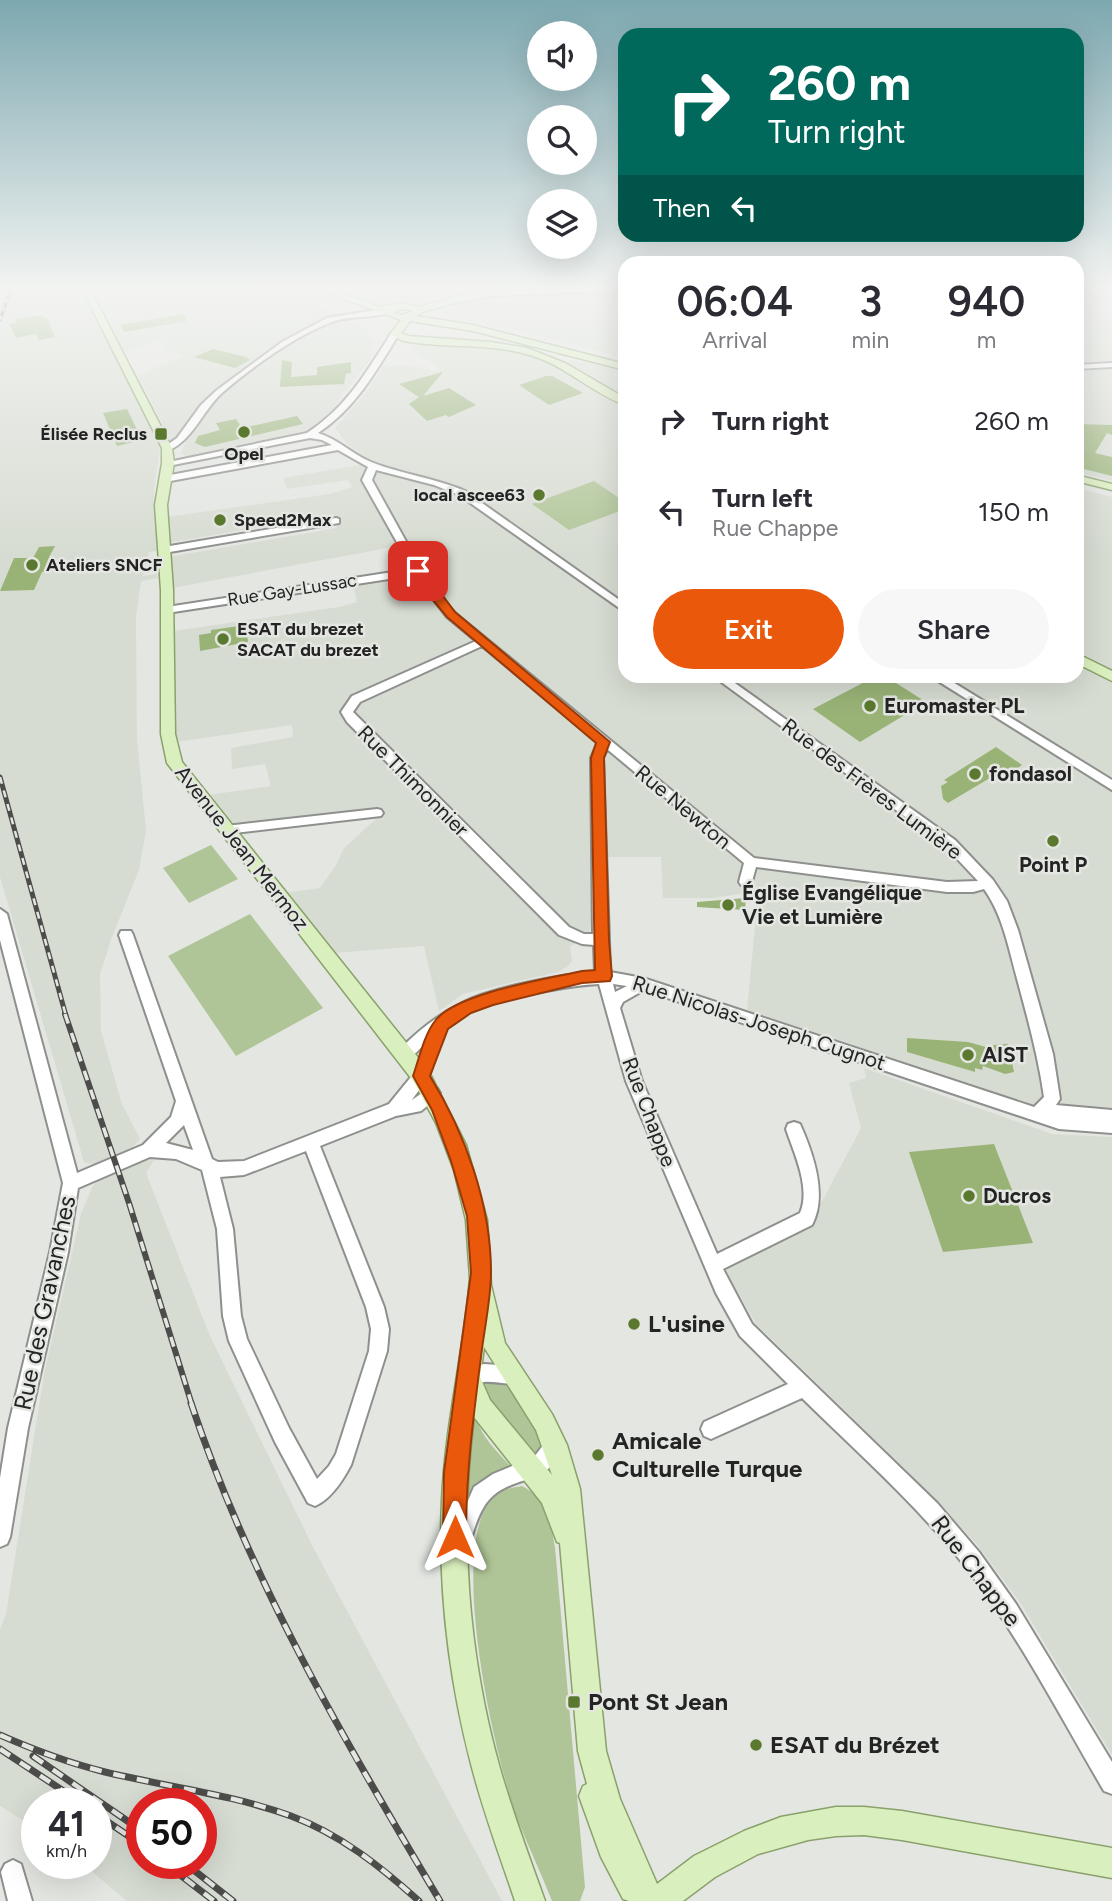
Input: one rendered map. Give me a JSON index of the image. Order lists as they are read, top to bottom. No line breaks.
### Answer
{"streets":{"main road":["Avenue Jean Mermoz"],"street":["Rue Gay-Lussac","Rue Thimonnier","Rue des Frères Lumière","Rue Newton","Rue Nicolas-Joseph Cugnot","Rue Chappe","Rue des Gravanches"]},"crossings":[["Rue Gay-Lussac","Rue Newton"],["Rue Gay-Lussac","Avenue Jean Mermoz"],["Rue Thimonnier","Rue Newton"],["Rue Thimonnier","Rue Chappe"],["Rue des Frères Lumière","Rue Newton"],["Rue des Frères Lumière","Rue Nicolas-Joseph Cugnot"],["Rue Newton","Rue Chappe"],["Avenue Jean Mermoz","Rue Nicolas-Joseph Cugnot"],["Rue Nicolas-Joseph Cugnot","Rue Chappe"]],"places":{"other":["Opel","local ascee63","Speed2Max","Ateliers SNCF","ESAT du brezet SACAT du brezet","Euromaster PL","fondasol","Point P","Église Evangélique Vie et Lumière","AIST","Ducros","L'usine","Amicale Culturelle Turque","ESAT du Brézet"],"transit":["Élisée Reclus","Pont St Jean"]},"page":{"turn":["260 m","Turn right"],"then":"Then","eta":["06:04","Arrival","3","min","940","m"],"list":[{"name":"Turn right","value":"260 m"},{"name":"Turn left","note":"Rue Chappe","value":"150 m"}],"buttons":["Exit","Share"],"speed":"41 km/h","limit":"50"}}
